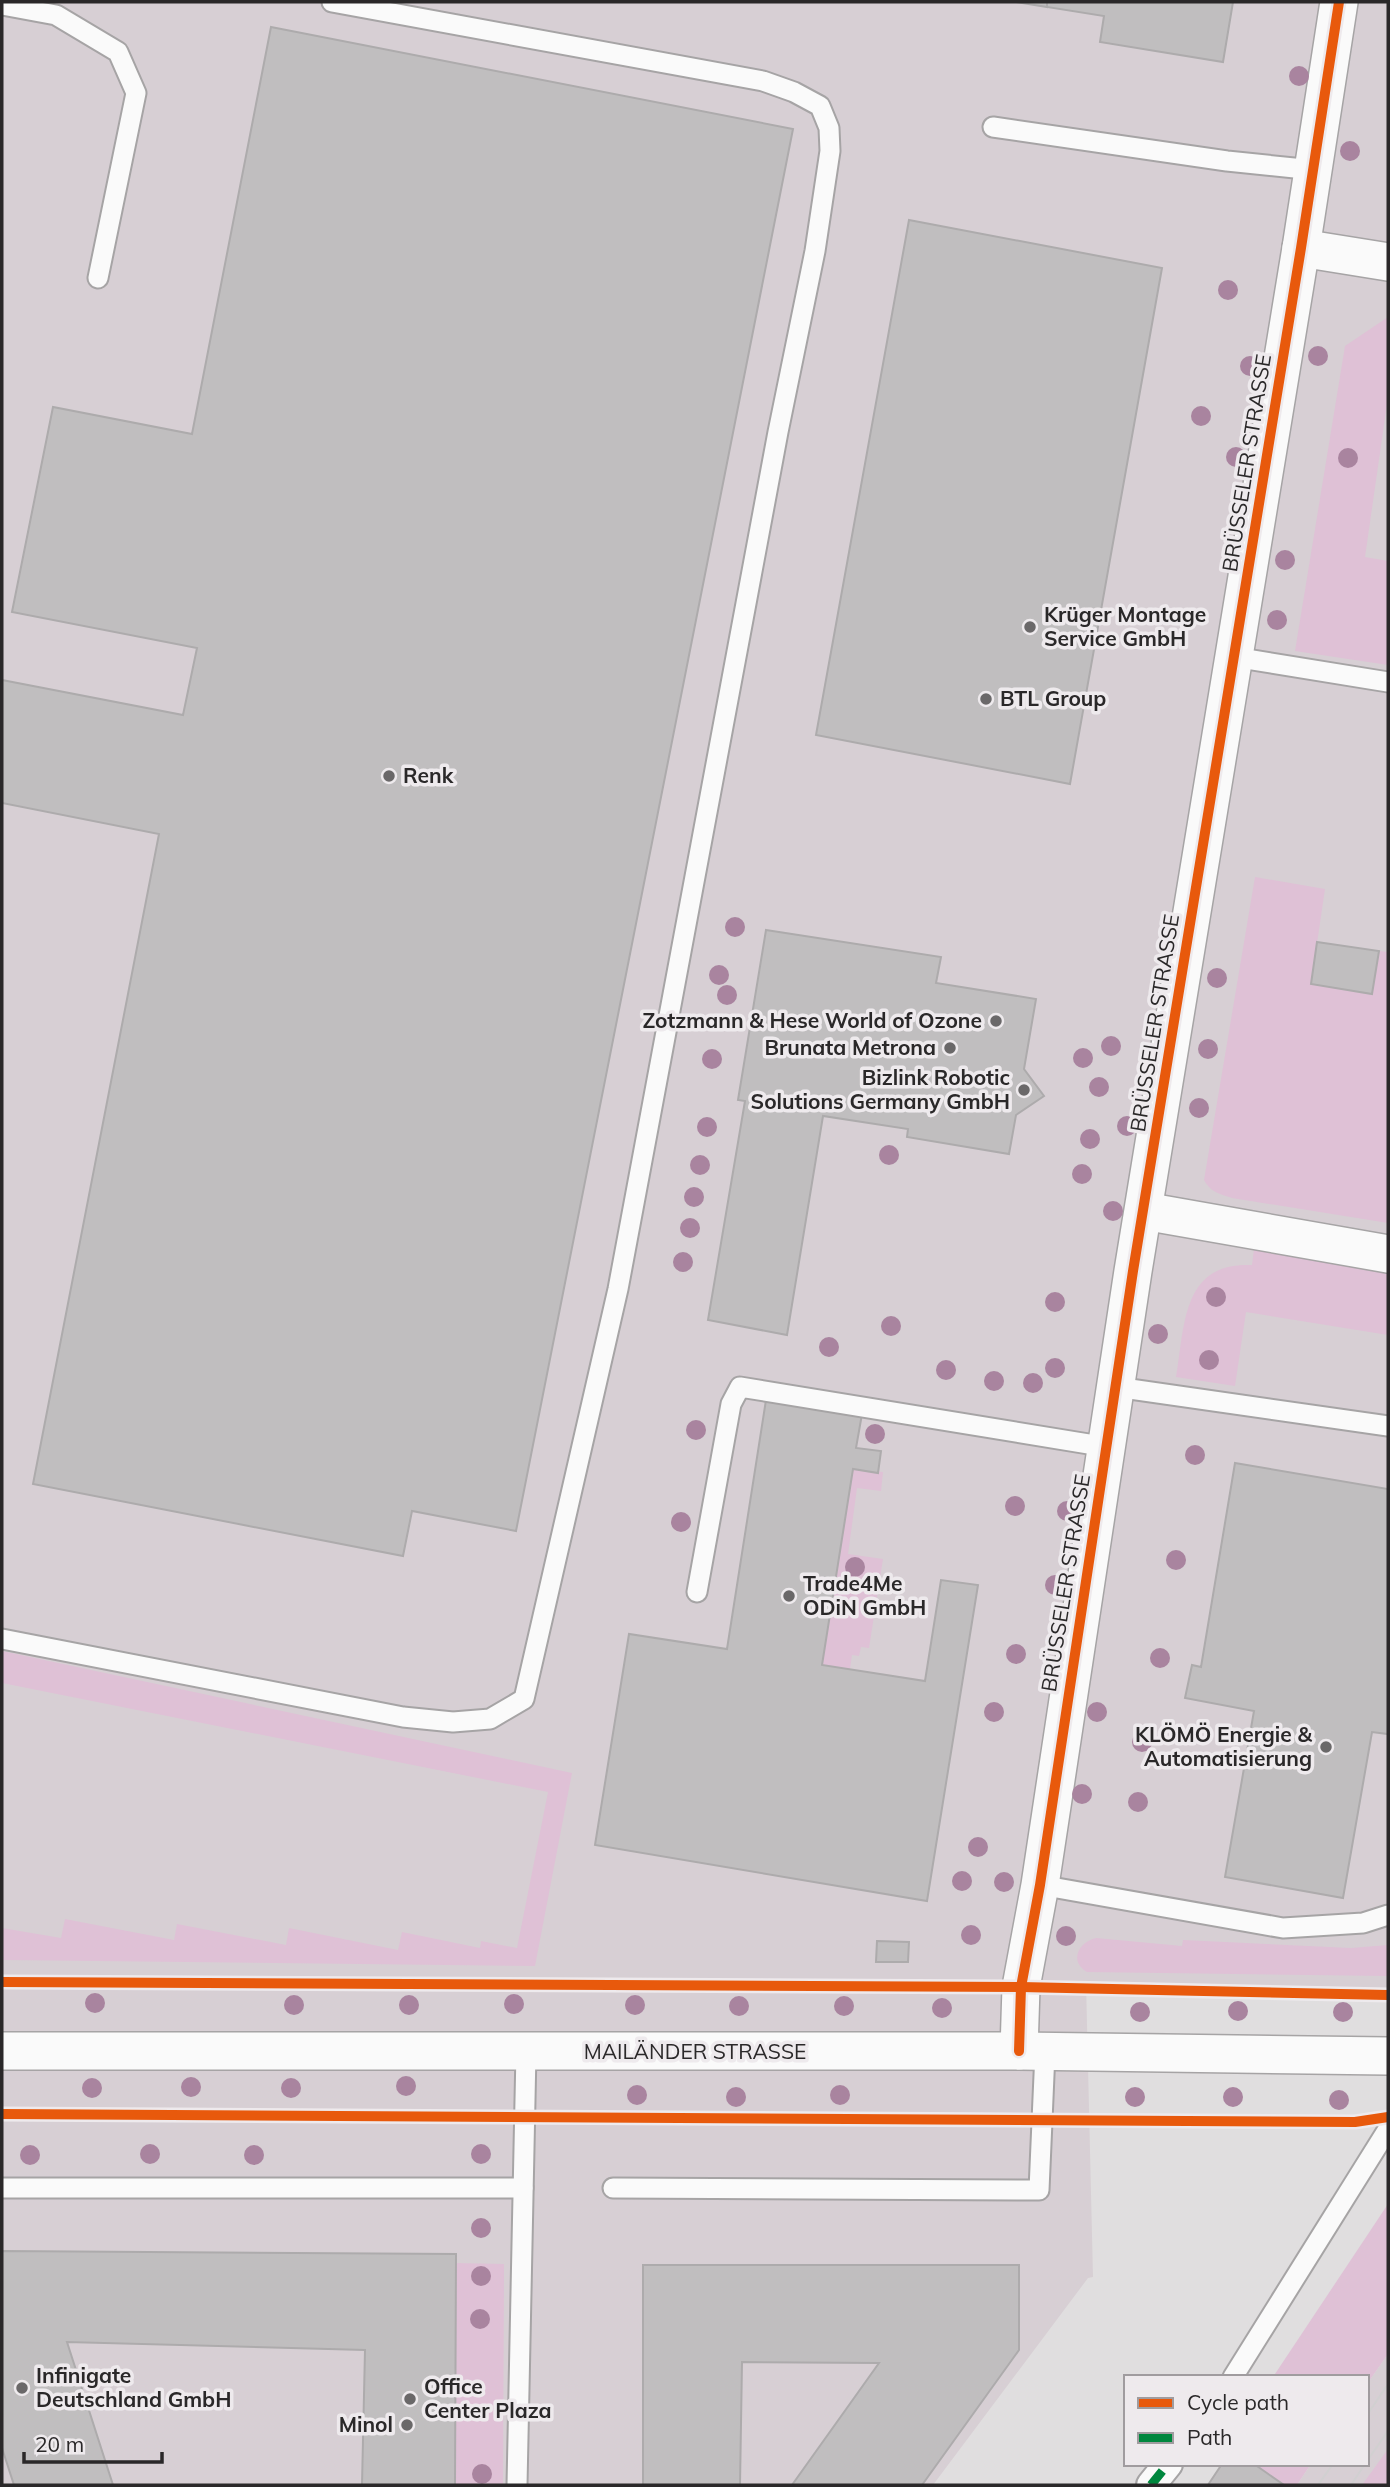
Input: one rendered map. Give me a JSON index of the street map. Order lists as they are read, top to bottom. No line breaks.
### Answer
{"streets":{"street":["BRÜSSELER STRASSE","MAILÄNDER STRASSE"]},"crossings":[["BRÜSSELER STRASSE","MAILÄNDER STRASSE"]],"places":["Krüger Montage Service GmbH","BTL Group","Renk","Zotzmann & Hese World of Ozone","Brunata Metrona","Bizlink Robotic Solutions Germany GmbH","Trade4Me ODiN GmbH","KLÖMÖ Energie & Automatisierung","Infinigate Deutschland GmbH","Office Center Plaza","Minol"],"legend":["Cycle path","Path"],"scale_bar":"20 m"}
